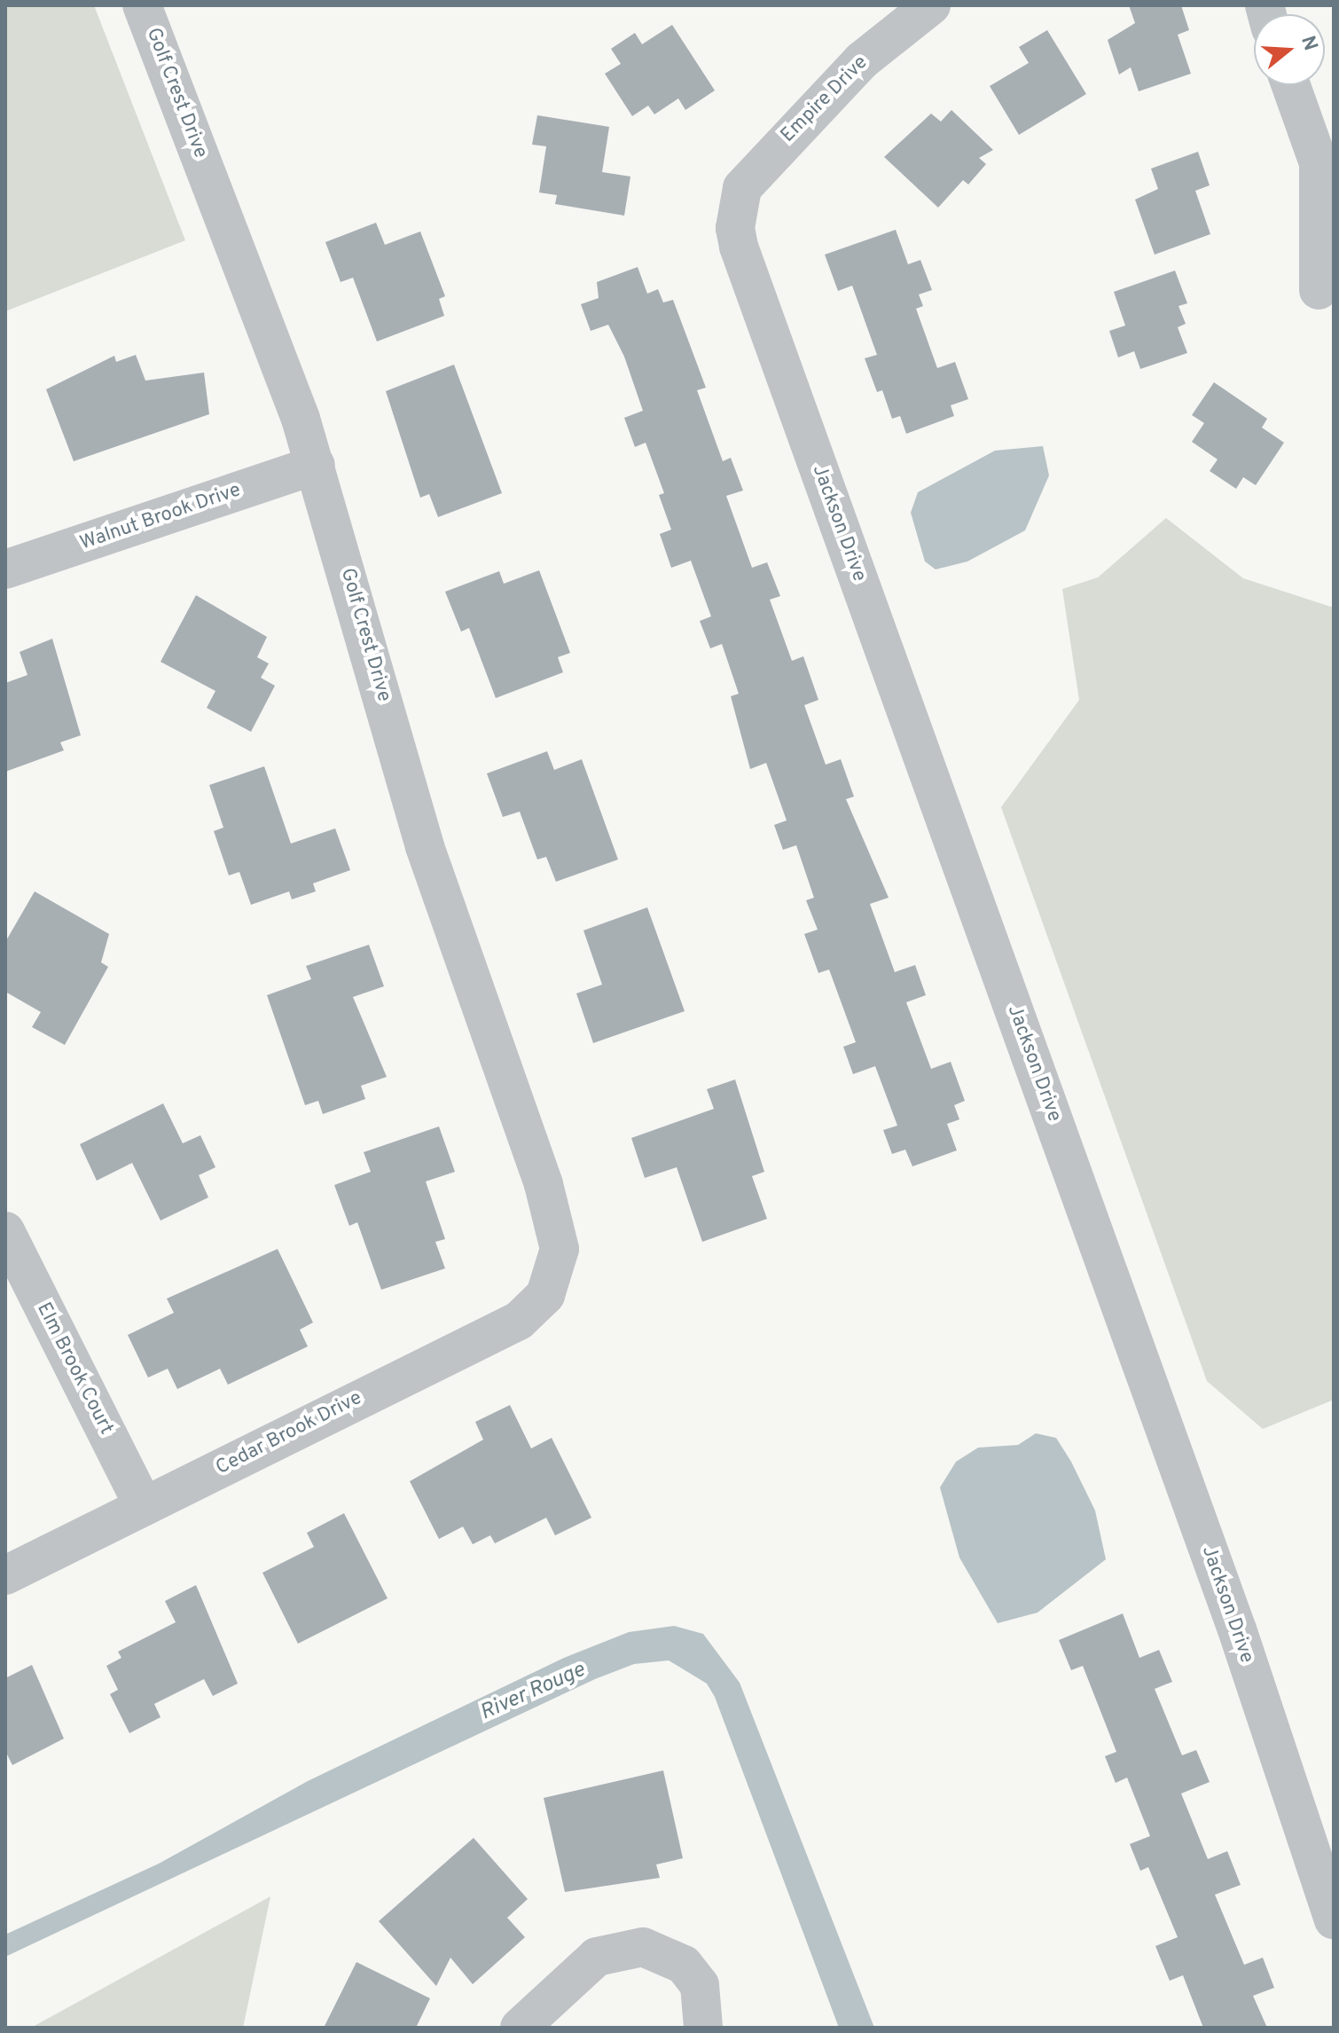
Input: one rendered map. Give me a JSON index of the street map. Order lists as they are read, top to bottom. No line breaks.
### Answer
{"streets":{"street":["Golf Crest Drive","Empire Drive","Walnut Brook Drive","Jackson Drive","Elm Brook Court","Cedar Brook Drive"]},"crossings":[["Golf Crest Drive","Walnut Brook Drive"],["Golf Crest Drive","Cedar Brook Drive"],["Empire Drive","Jackson Drive"],["Elm Brook Court","Cedar Brook Drive"]],"water":["River Rouge"],"north":"right"}
